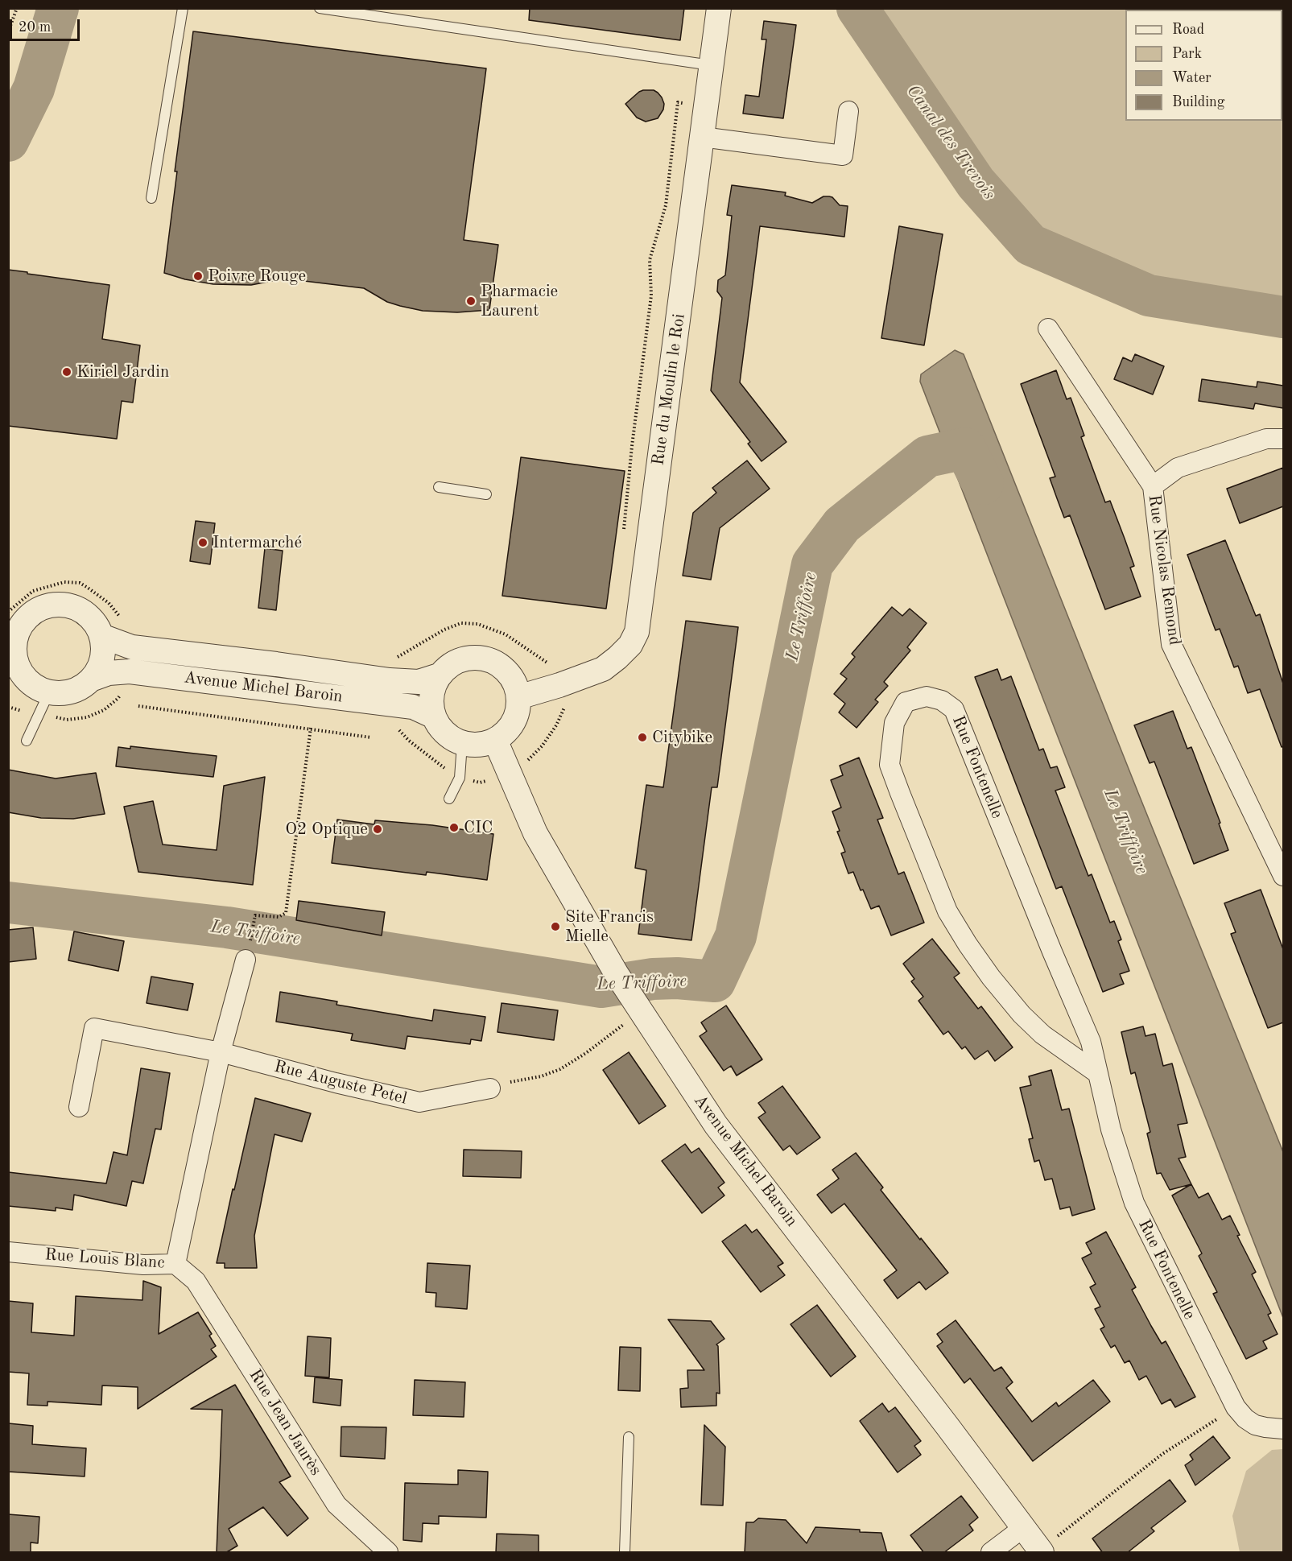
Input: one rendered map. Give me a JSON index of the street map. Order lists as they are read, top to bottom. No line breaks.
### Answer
{"streets":{"street":["Rue du Moulin le Roi","Rue Nicolas Remond","Avenue Michel Baroin","Rue Fontenelle","Rue Auguste Petel","Rue Louis Blanc","Rue Jean Jaurès"]},"crossings":[["Rue du Moulin le Roi","Avenue Michel Baroin"],["Rue Louis Blanc","Rue Jean Jaurès"]],"water":["Canal des Trevois","Le Triffoire"],"places":["Poivre Rouge","Pharmacie Laurent","Kiriel Jardin","Intermarché","Citybike","CIC","O2 Optique","Site Francis Mielle"],"legend":["Road","Park","Water","Building"],"scale_bar":"20 m"}
